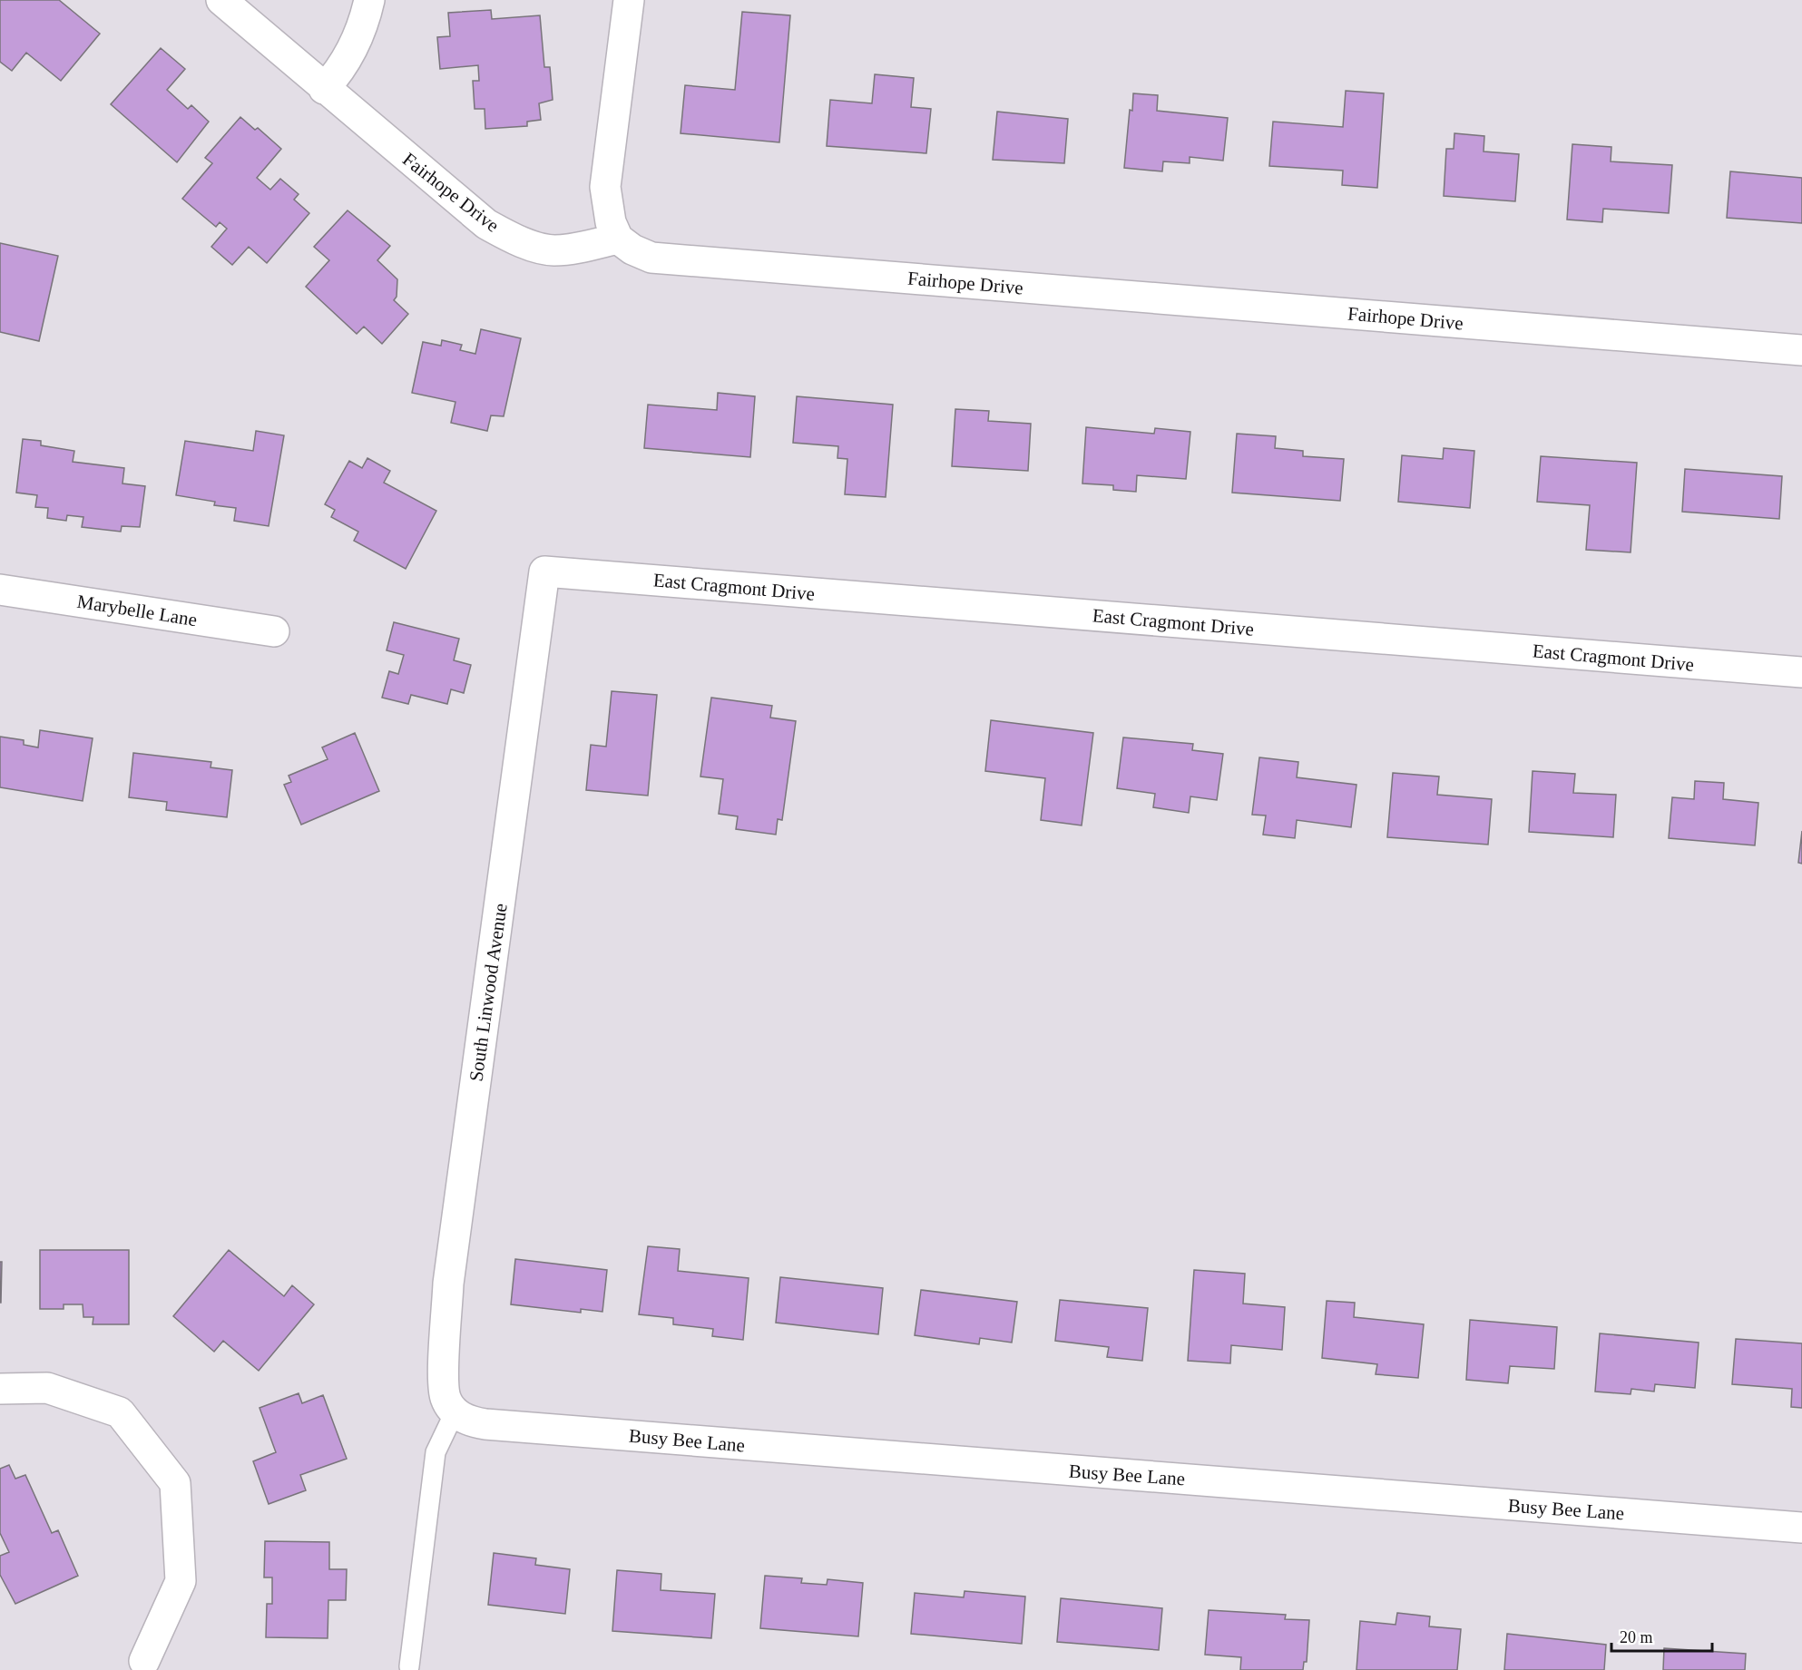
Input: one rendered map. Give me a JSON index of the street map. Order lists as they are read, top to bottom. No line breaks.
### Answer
{"streets":{"street":["Fairhope Drive","East Cragmont Drive","Marybelle Lane","South Linwood Avenue","Busy Bee Lane"]},"crossings":[["East Cragmont Drive","South Linwood Avenue"],["South Linwood Avenue","Busy Bee Lane"]],"scale_bar":"20 m"}
